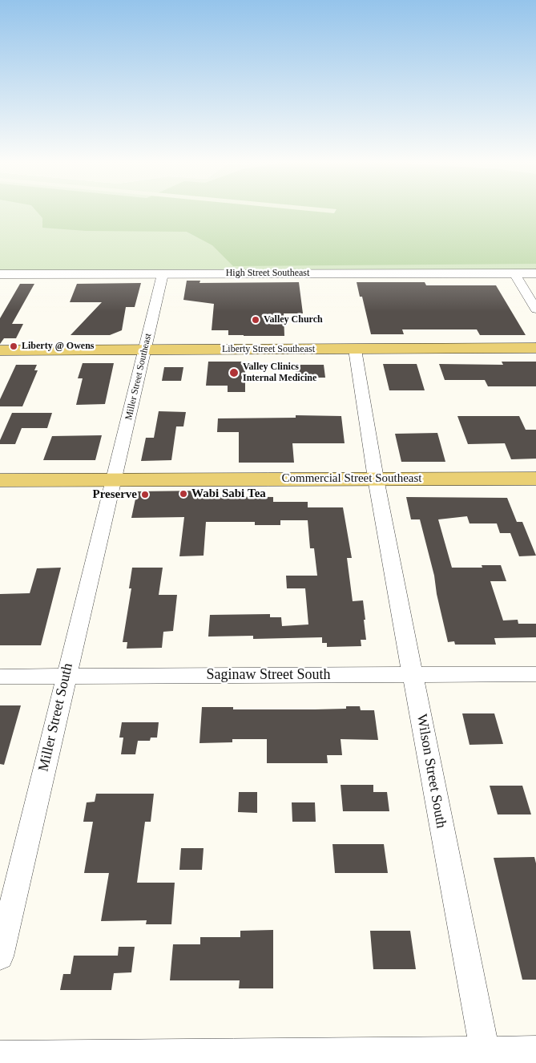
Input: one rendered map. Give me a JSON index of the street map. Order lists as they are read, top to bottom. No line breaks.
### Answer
{"streets":{"main road":["Liberty Street Southeast","Commercial Street Southeast"],"street":["High Street Southeast","Miller Street Southeast","Saginaw Street South","Miller Street South","Wilson Street South"]},"crossings":[["High Street Southeast","Miller Street Southeast"],["Liberty Street Southeast","Miller Street Southeast"],["Liberty Street Southeast","Wilson Street South"],["Miller Street Southeast","Commercial Street Southeast"],["Miller Street Southeast","Miller Street South"],["Commercial Street Southeast","Miller Street South"],["Commercial Street Southeast","Wilson Street South"],["Saginaw Street South","Miller Street South"],["Saginaw Street South","Wilson Street South"]],"places":["Valley Church","Liberty @ Owens","Valley Clinics Internal Medicine","Wabi Sabi Tea","Preserve"]}
